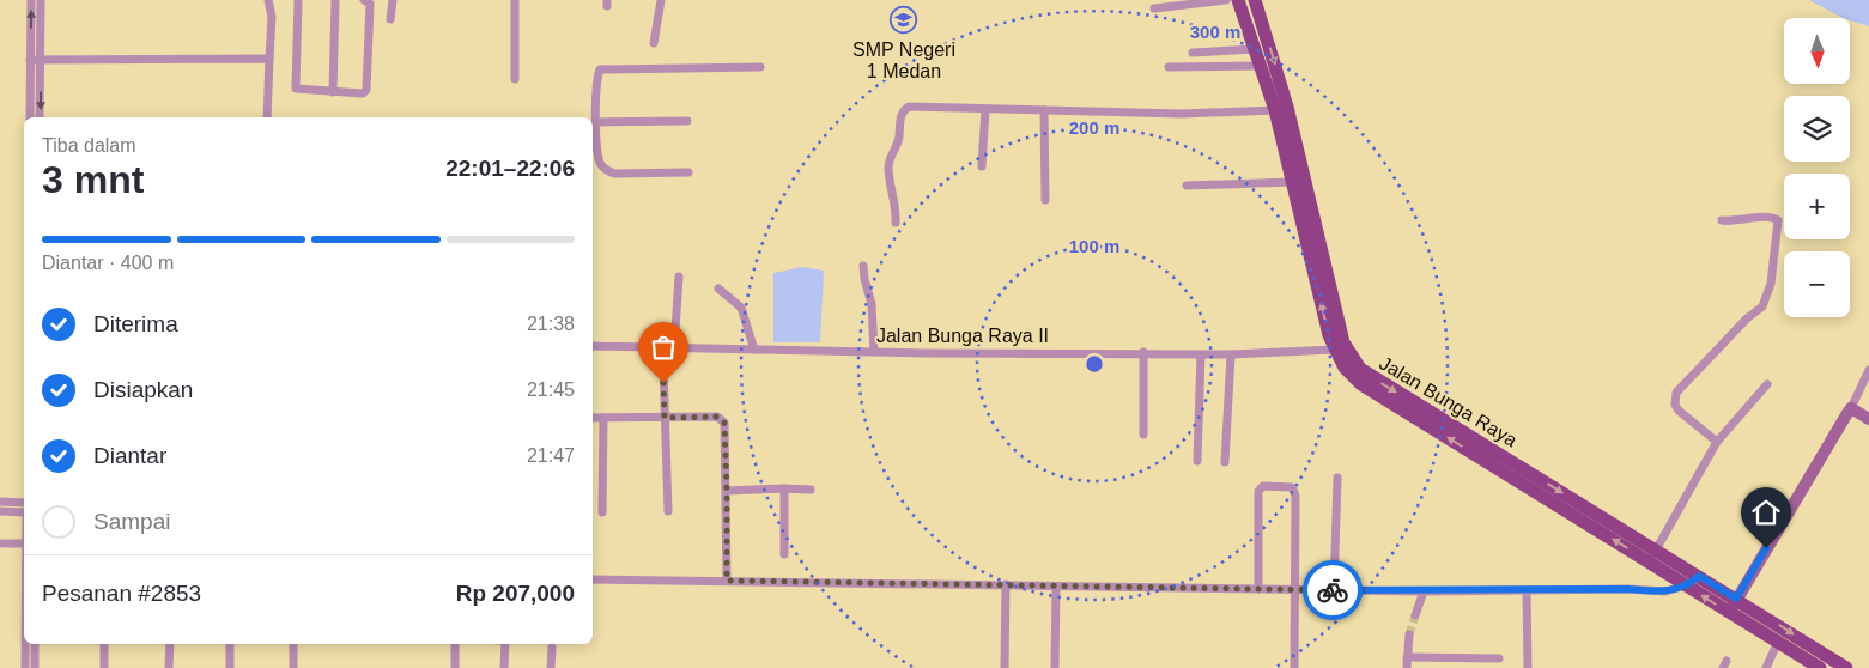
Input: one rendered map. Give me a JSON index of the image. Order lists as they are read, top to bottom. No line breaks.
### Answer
{"streets":{"main road":["Jalan Bunga Raya"],"street":["Jalan Bunga Raya II"]},"crossings":[["Jalan Bunga Raya II","Jalan Bunga Raya"]],"places":{"school or university":["SMP Negeri 1 Medan"]},"north":"bottom","page":{"map_buttons":["+","−"],"heading":["3 mnt","Tiba dalam","22:01–22:06"],"panel":["Pesanan #2853","Rp 207,000"],"bar":"Diantar · 400 m","list":[["Diterima","21:38"],["Disiapkan","21:45"],["Diantar","21:47"],"Sampai"]},"rings":["300 m","200 m","100 m"]}
